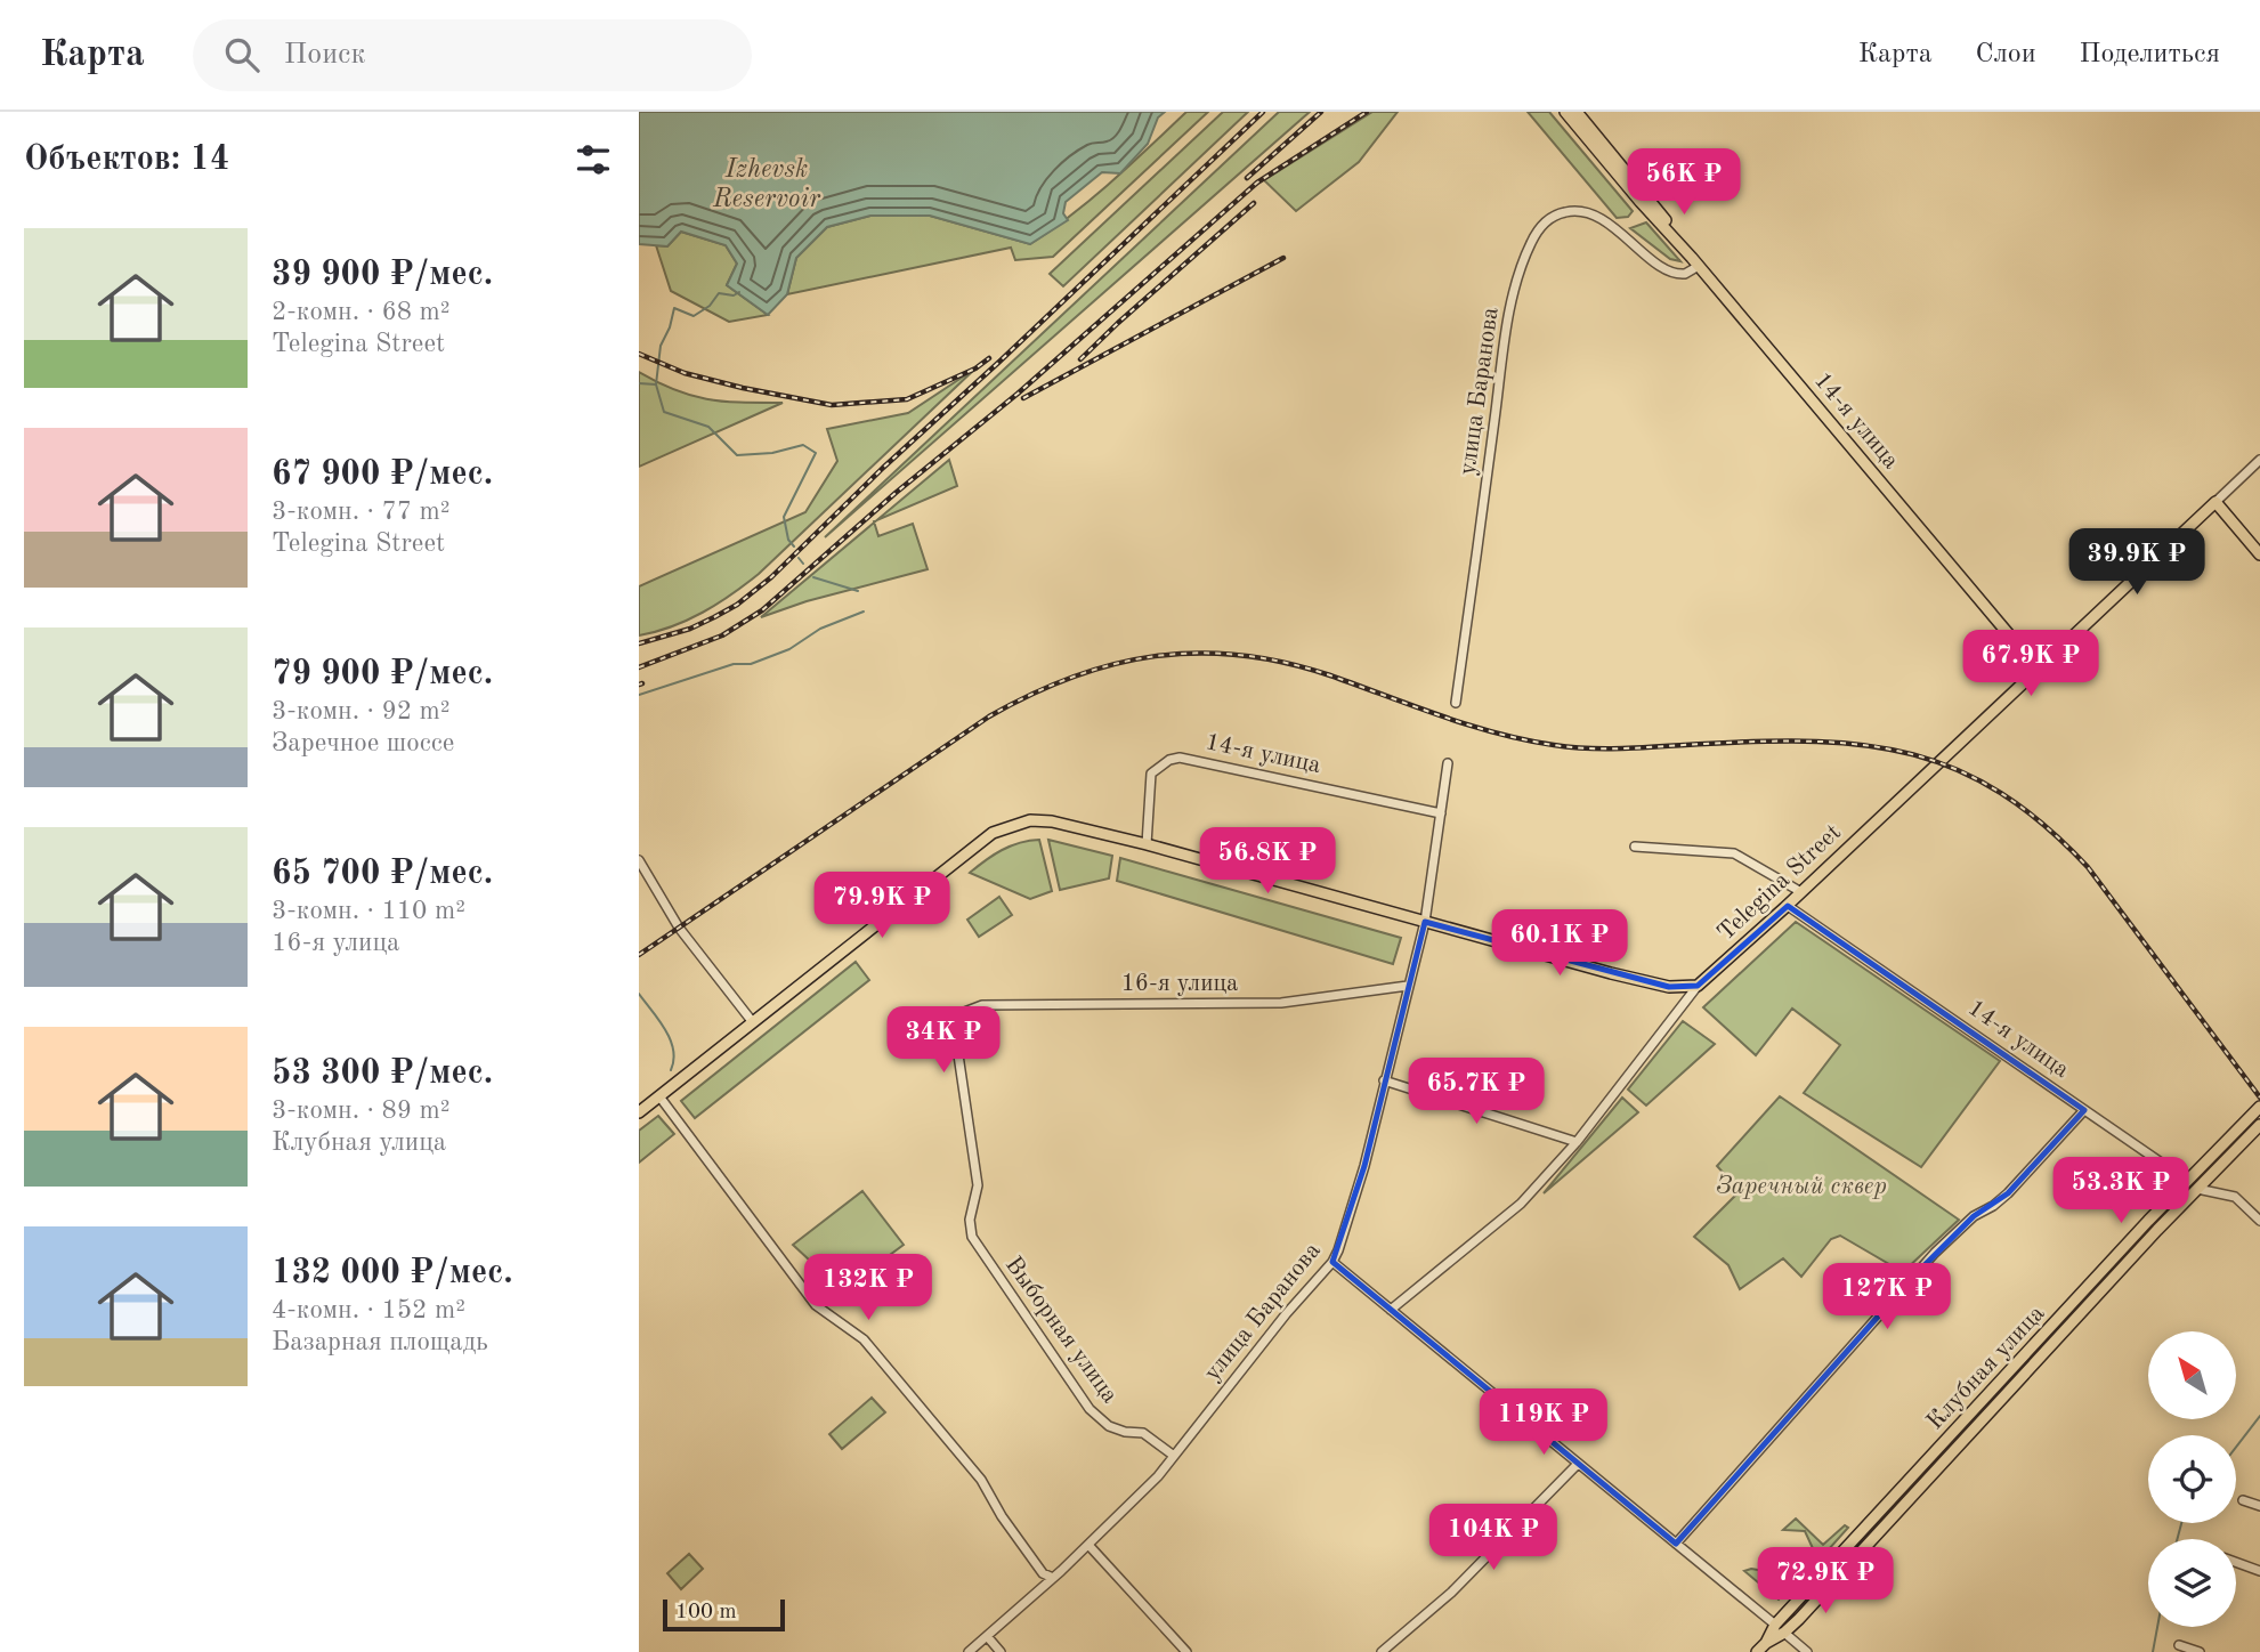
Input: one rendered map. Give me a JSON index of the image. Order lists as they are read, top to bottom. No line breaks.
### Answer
{"streets":{"main road":["14-я улица","Telegina Street","Клубная улица"],"street":["улица Баранова","16-я улица","Выборная улица"]},"crossings":[["улица Баранова","14-я улица"],["улица Баранова","16-я улица"],["улица Баранова","Выборная улица"],["14-я улица","Telegina Street"],["14-я улица","Клубная улица"],["16-я улица","Выборная улица"]],"water":["Izhevsk Reservoir"],"parks":["Заречный сквер"],"scale_bar":"100 m","north":"top left","page":{"header":"Карта","search":"Поиск","nav":["Карта","Слои","Поделиться"],"heading":"Объектов: 14","price":["56K ₽","39.9K ₽","67.9K ₽","56.8K ₽","79.9K ₽","60.1K ₽","34K ₽","65.7K ₽","53.3K ₽","132K ₽","127K ₽","119K ₽","104K ₽","72.9K ₽"],"list":[{"name":"39 900 ₽/мес.","note":"2-комн. · 68 m² · Telegina Street"},{"name":"67 900 ₽/мес.","note":"3-комн. · 77 m² · Telegina Street"},{"name":"79 900 ₽/мес.","note":"3-комн. · 92 m² · Заречное шоссе"},{"name":"65 700 ₽/мес.","note":"3-комн. · 110 m² · 16-я улица"},{"name":"53 300 ₽/мес.","note":"3-комн. · 89 m² · Клубная улица"},{"name":"132 000 ₽/мес.","note":"4-комн. · 152 m² · Базарная площадь"}],"scale":"100 m"}}
